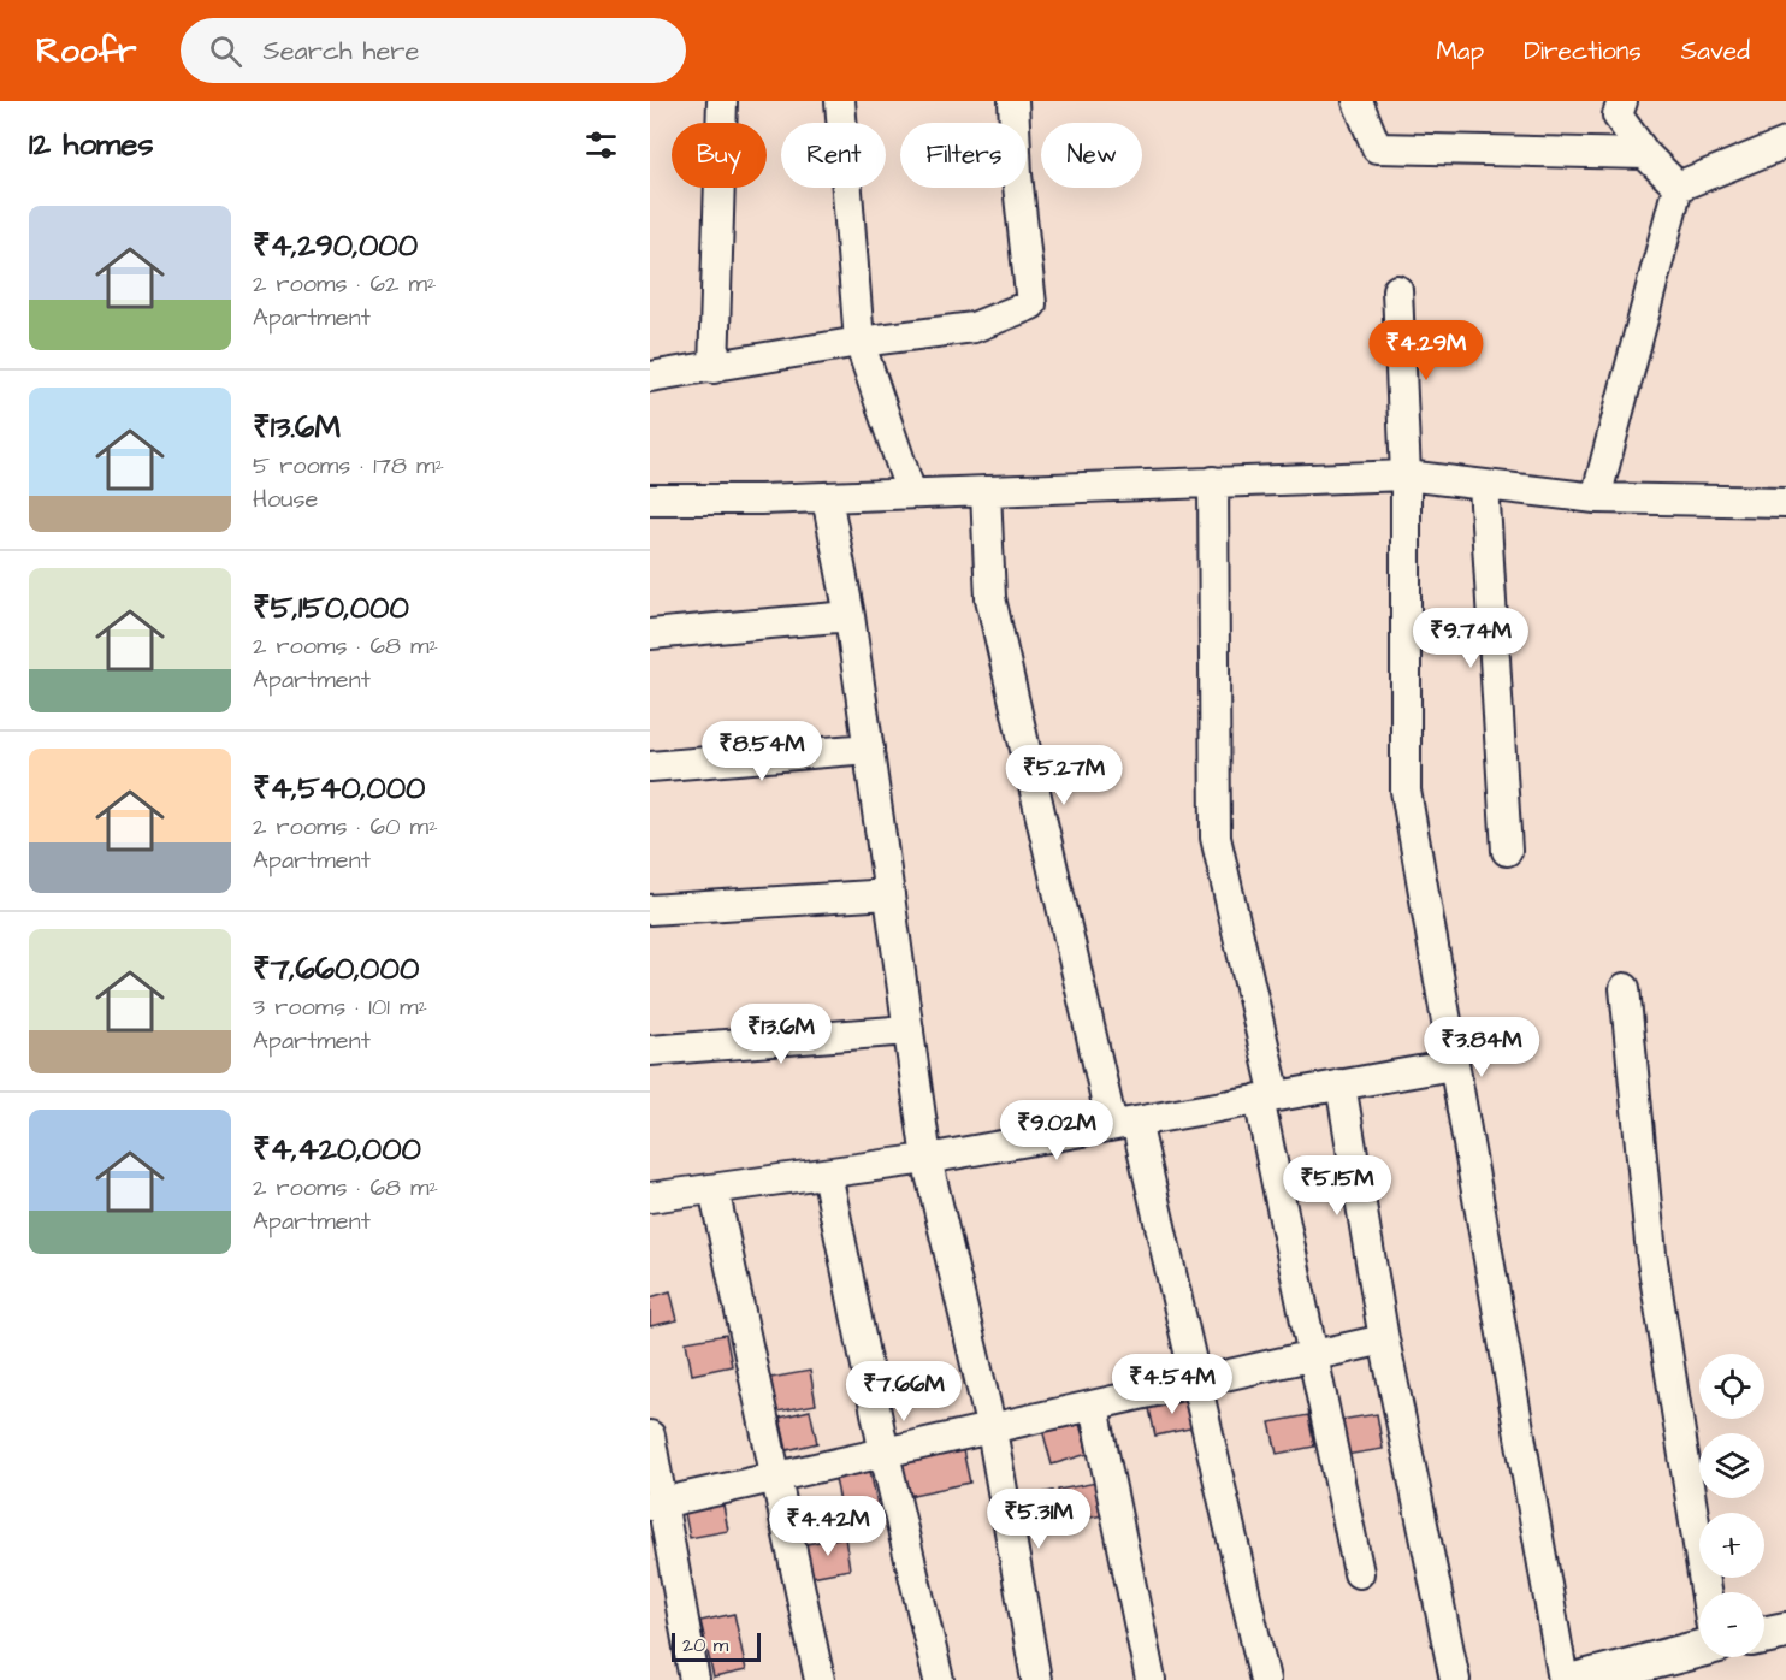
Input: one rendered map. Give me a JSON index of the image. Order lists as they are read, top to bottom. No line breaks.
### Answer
{"scale_bar":"20 m","page":{"header":"Roofr","search":"Search here","nav":["Map","Directions","Saved"],"heading":"12 homes","chip":["Buy","Rent","Filters","New"],"list":[{"name":"₹4,290,000","note":"2 rooms · 62 m² · Apartment"},{"name":"₹13.6M","note":"5 rooms · 178 m² · House"},{"name":"₹5,150,000","note":"2 rooms · 68 m² · Apartment"},{"name":"₹4,540,000","note":"2 rooms · 60 m² · Apartment"},{"name":"₹7,660,000","note":"3 rooms · 101 m² · Apartment"},{"name":"₹4,420,000","note":"2 rooms · 68 m² · Apartment"}],"price":["₹4.29M","₹9.74M","₹8.54M","₹5.27M","₹13.6M","₹3.84M","₹9.02M","₹5.15M","₹4.54M","₹7.66M","₹5.31M","₹4.42M"],"map_buttons":["+","−"],"scale":"20 m"}}
